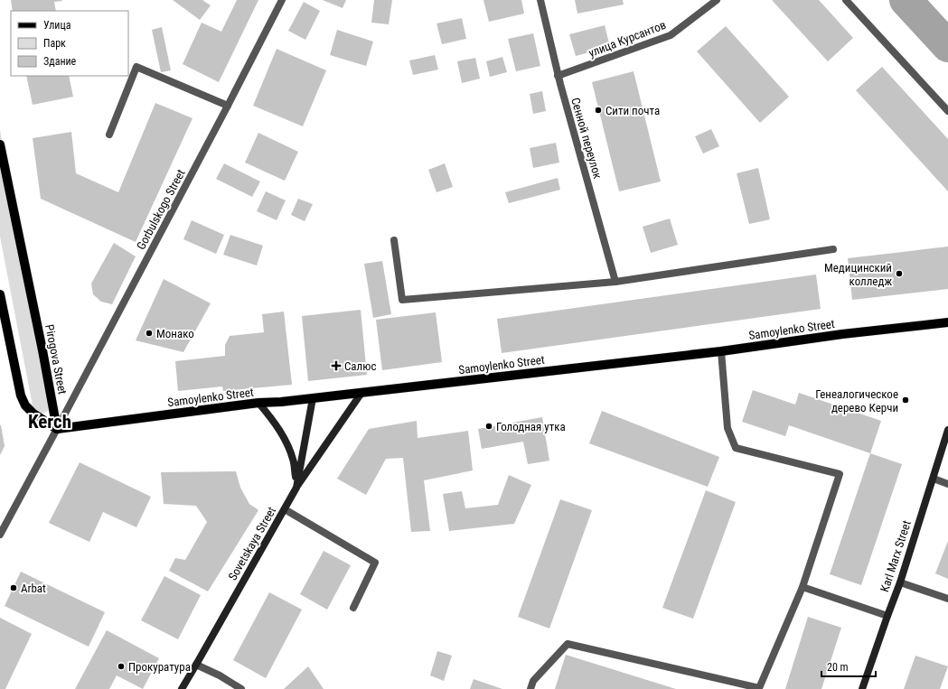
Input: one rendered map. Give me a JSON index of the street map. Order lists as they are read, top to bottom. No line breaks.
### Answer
{"streets":{"main road":["Samoylenko Street","Pirogova Street","Sovetskaya Street","Karl Marx Street"],"street":["улица Курсантов","Сенной переулок","Gorbulskogo Street"]},"crossings":[["улица Курсантов","Сенной переулок"],["Gorbulskogo Street","Samoylenko Street"],["Gorbulskogo Street","Pirogova Street"],["Samoylenko Street","Pirogova Street"],["Samoylenko Street","Sovetskaya Street"]],"districts":["Kerch"],"places":{"other":["Сити почта","Медицинский колледж","Монако","Генеалогическое дерево Керчи","Голодная утка","Arbat","Прокуратура"],"health":["Салюс"]},"legend":["Улица","Парк","Здание"],"scale_bar":"20 m"}
